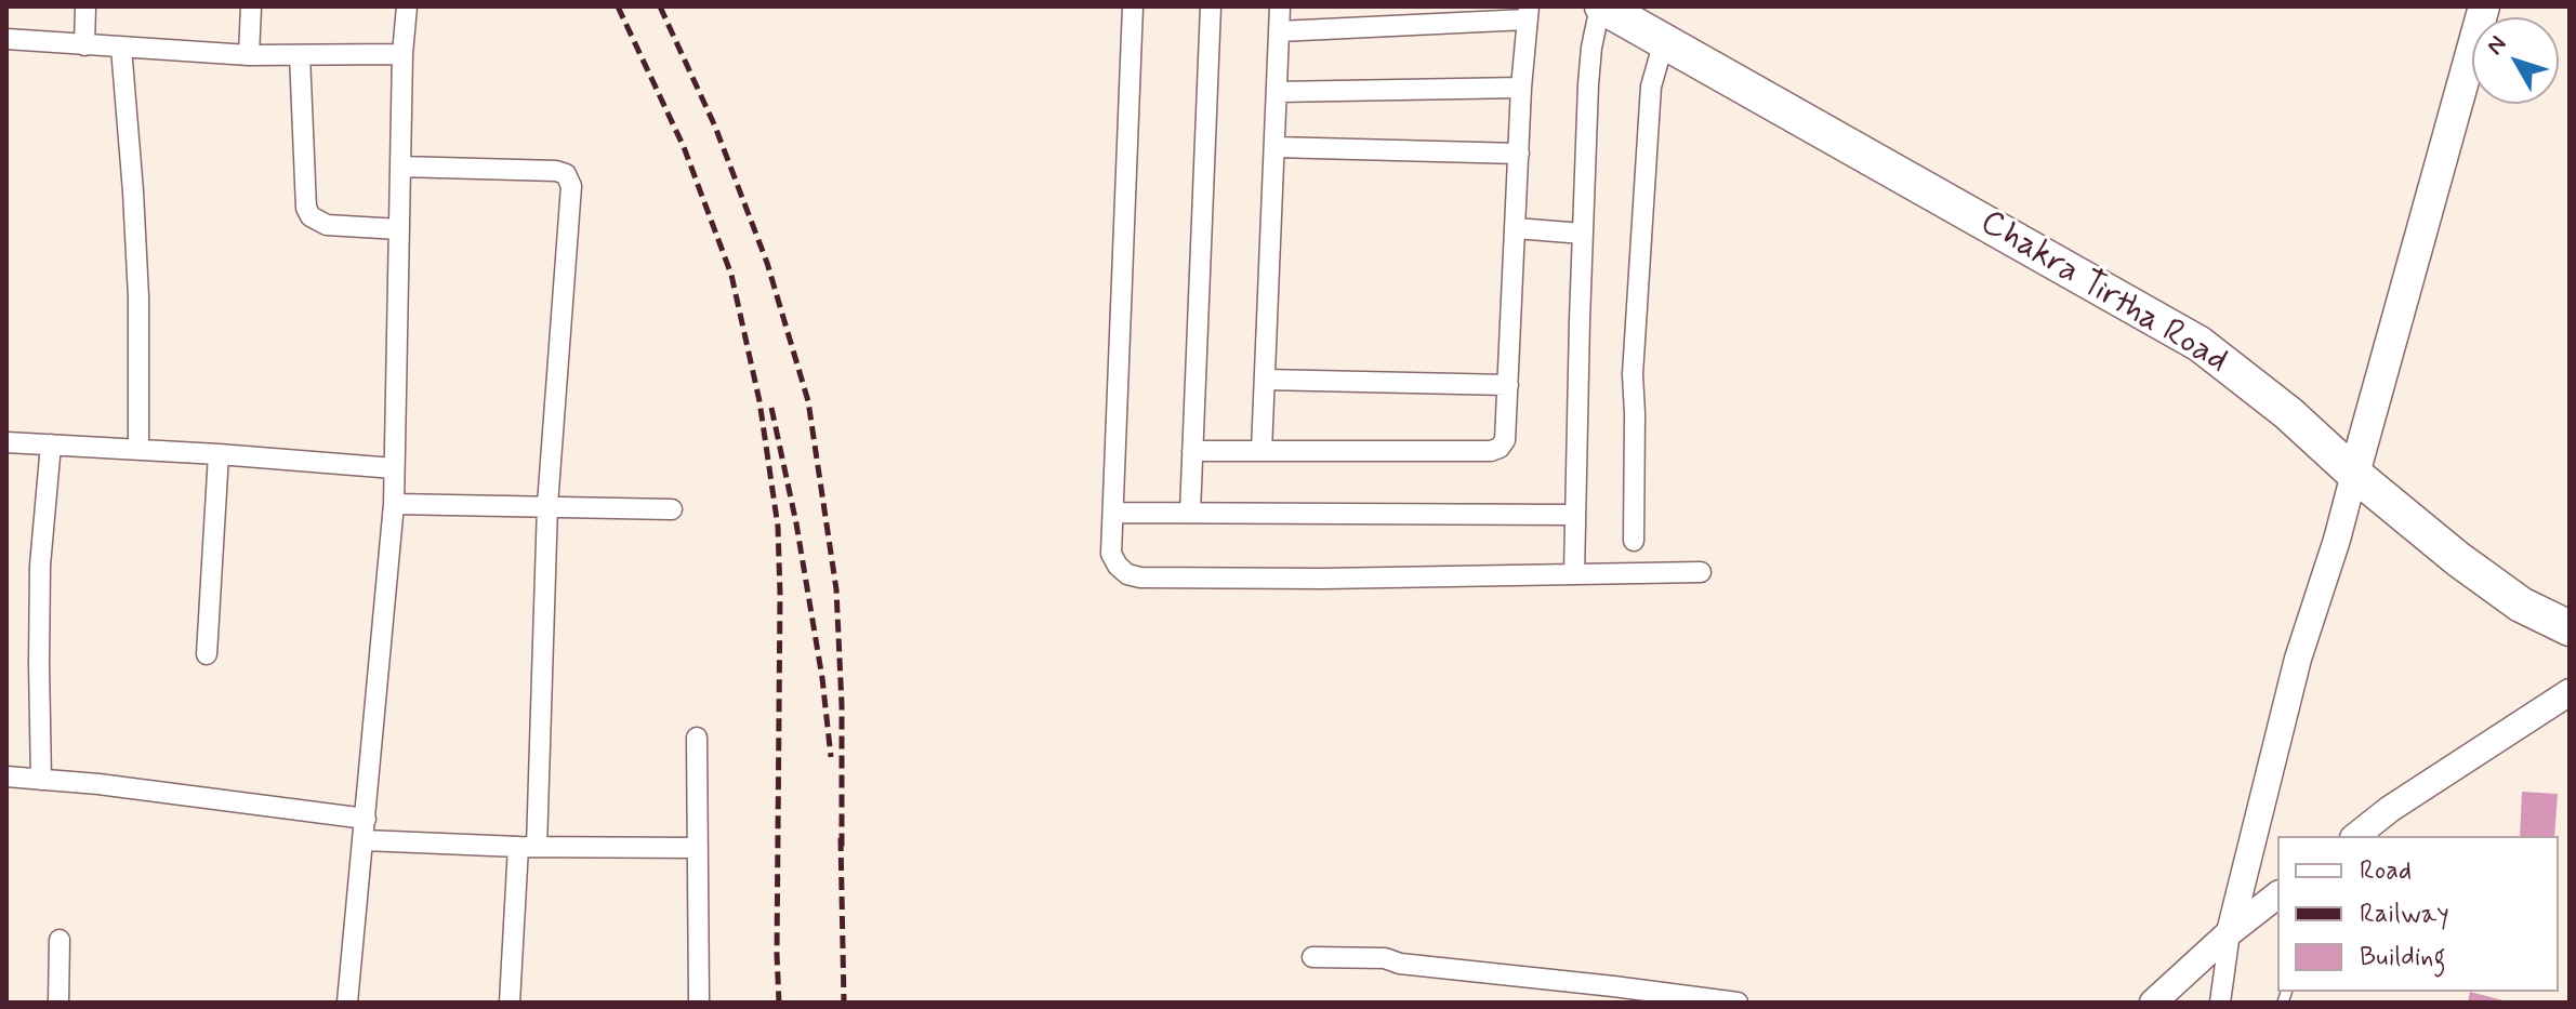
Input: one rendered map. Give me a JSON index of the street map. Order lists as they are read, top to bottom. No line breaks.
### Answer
{"streets":{"highway":["Chakra Tirtha Road"]},"legend":["Road","Railway","Building"],"north":"top left"}
